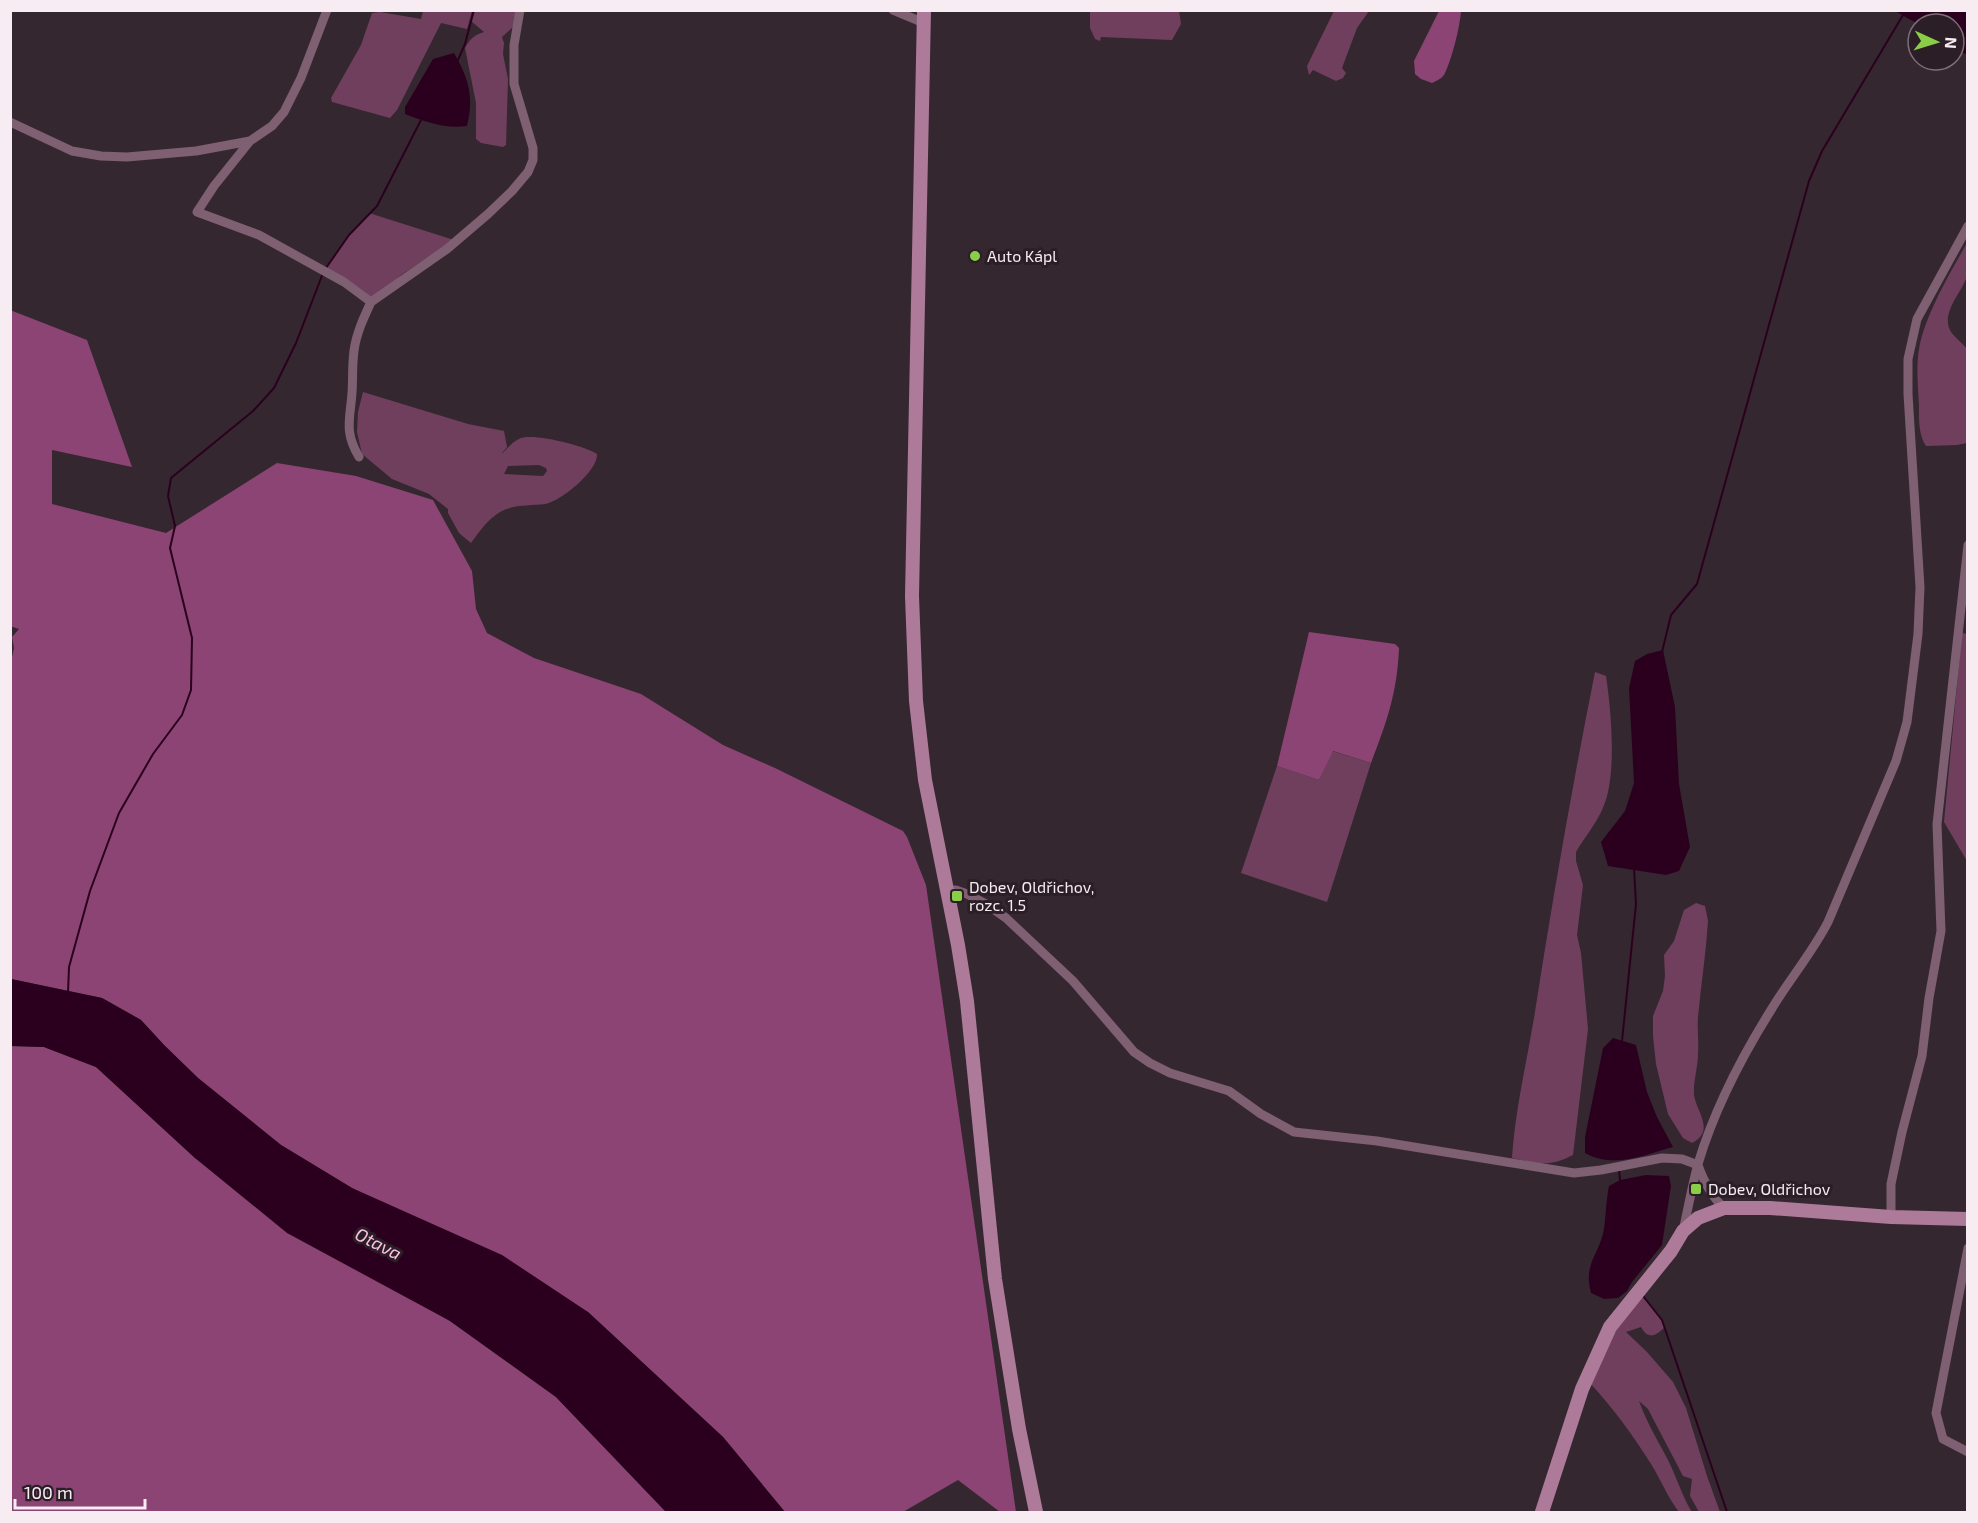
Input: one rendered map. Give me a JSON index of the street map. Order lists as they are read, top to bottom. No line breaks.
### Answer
{"water":["Otava"],"places":{"other":["Auto Kápl"],"transit":["Dobev, Oldřichov, rozc. 1.5","Dobev, Oldřichov"]},"scale_bar":"100 m","north":"right"}
